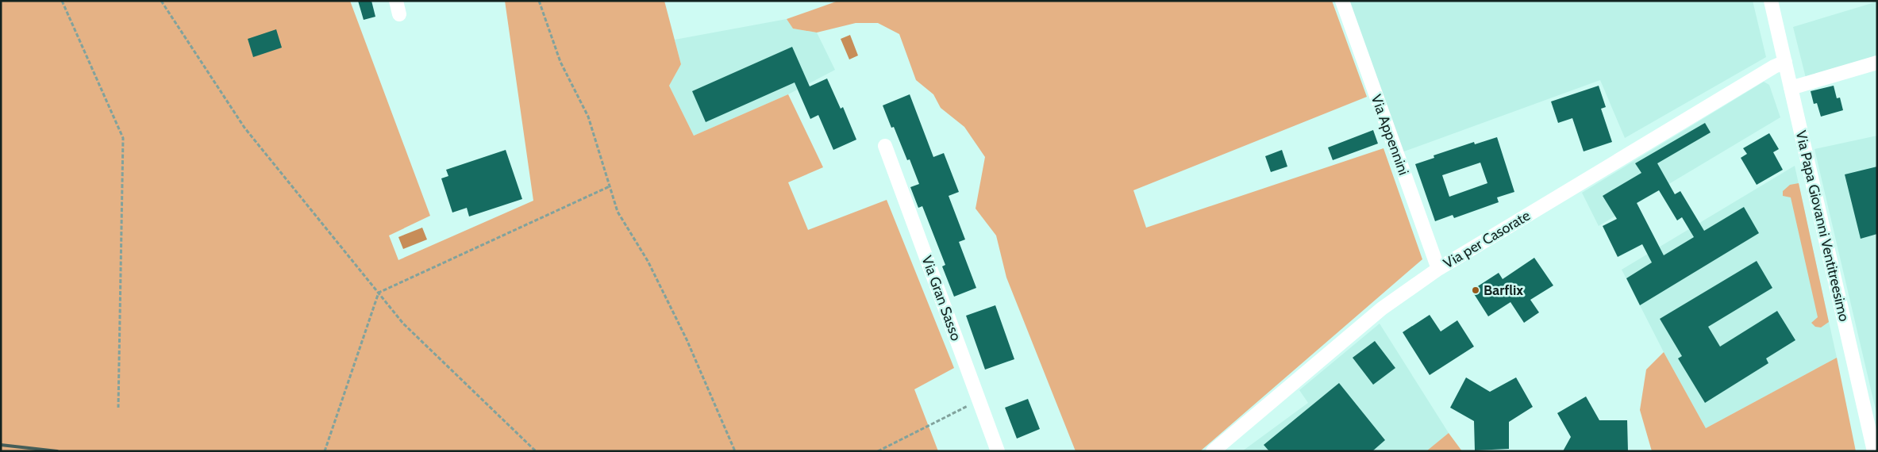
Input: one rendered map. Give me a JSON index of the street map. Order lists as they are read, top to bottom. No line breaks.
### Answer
{"streets":{"street":["Via Appennini","Via Papa Giovanni Ventitreesimo","Via per Casorate","Via Gran Sasso"]},"crossings":[["Via Appennini","Via per Casorate"],["Via Papa Giovanni Ventitreesimo","Via per Casorate"]],"places":["Barflix"]}
